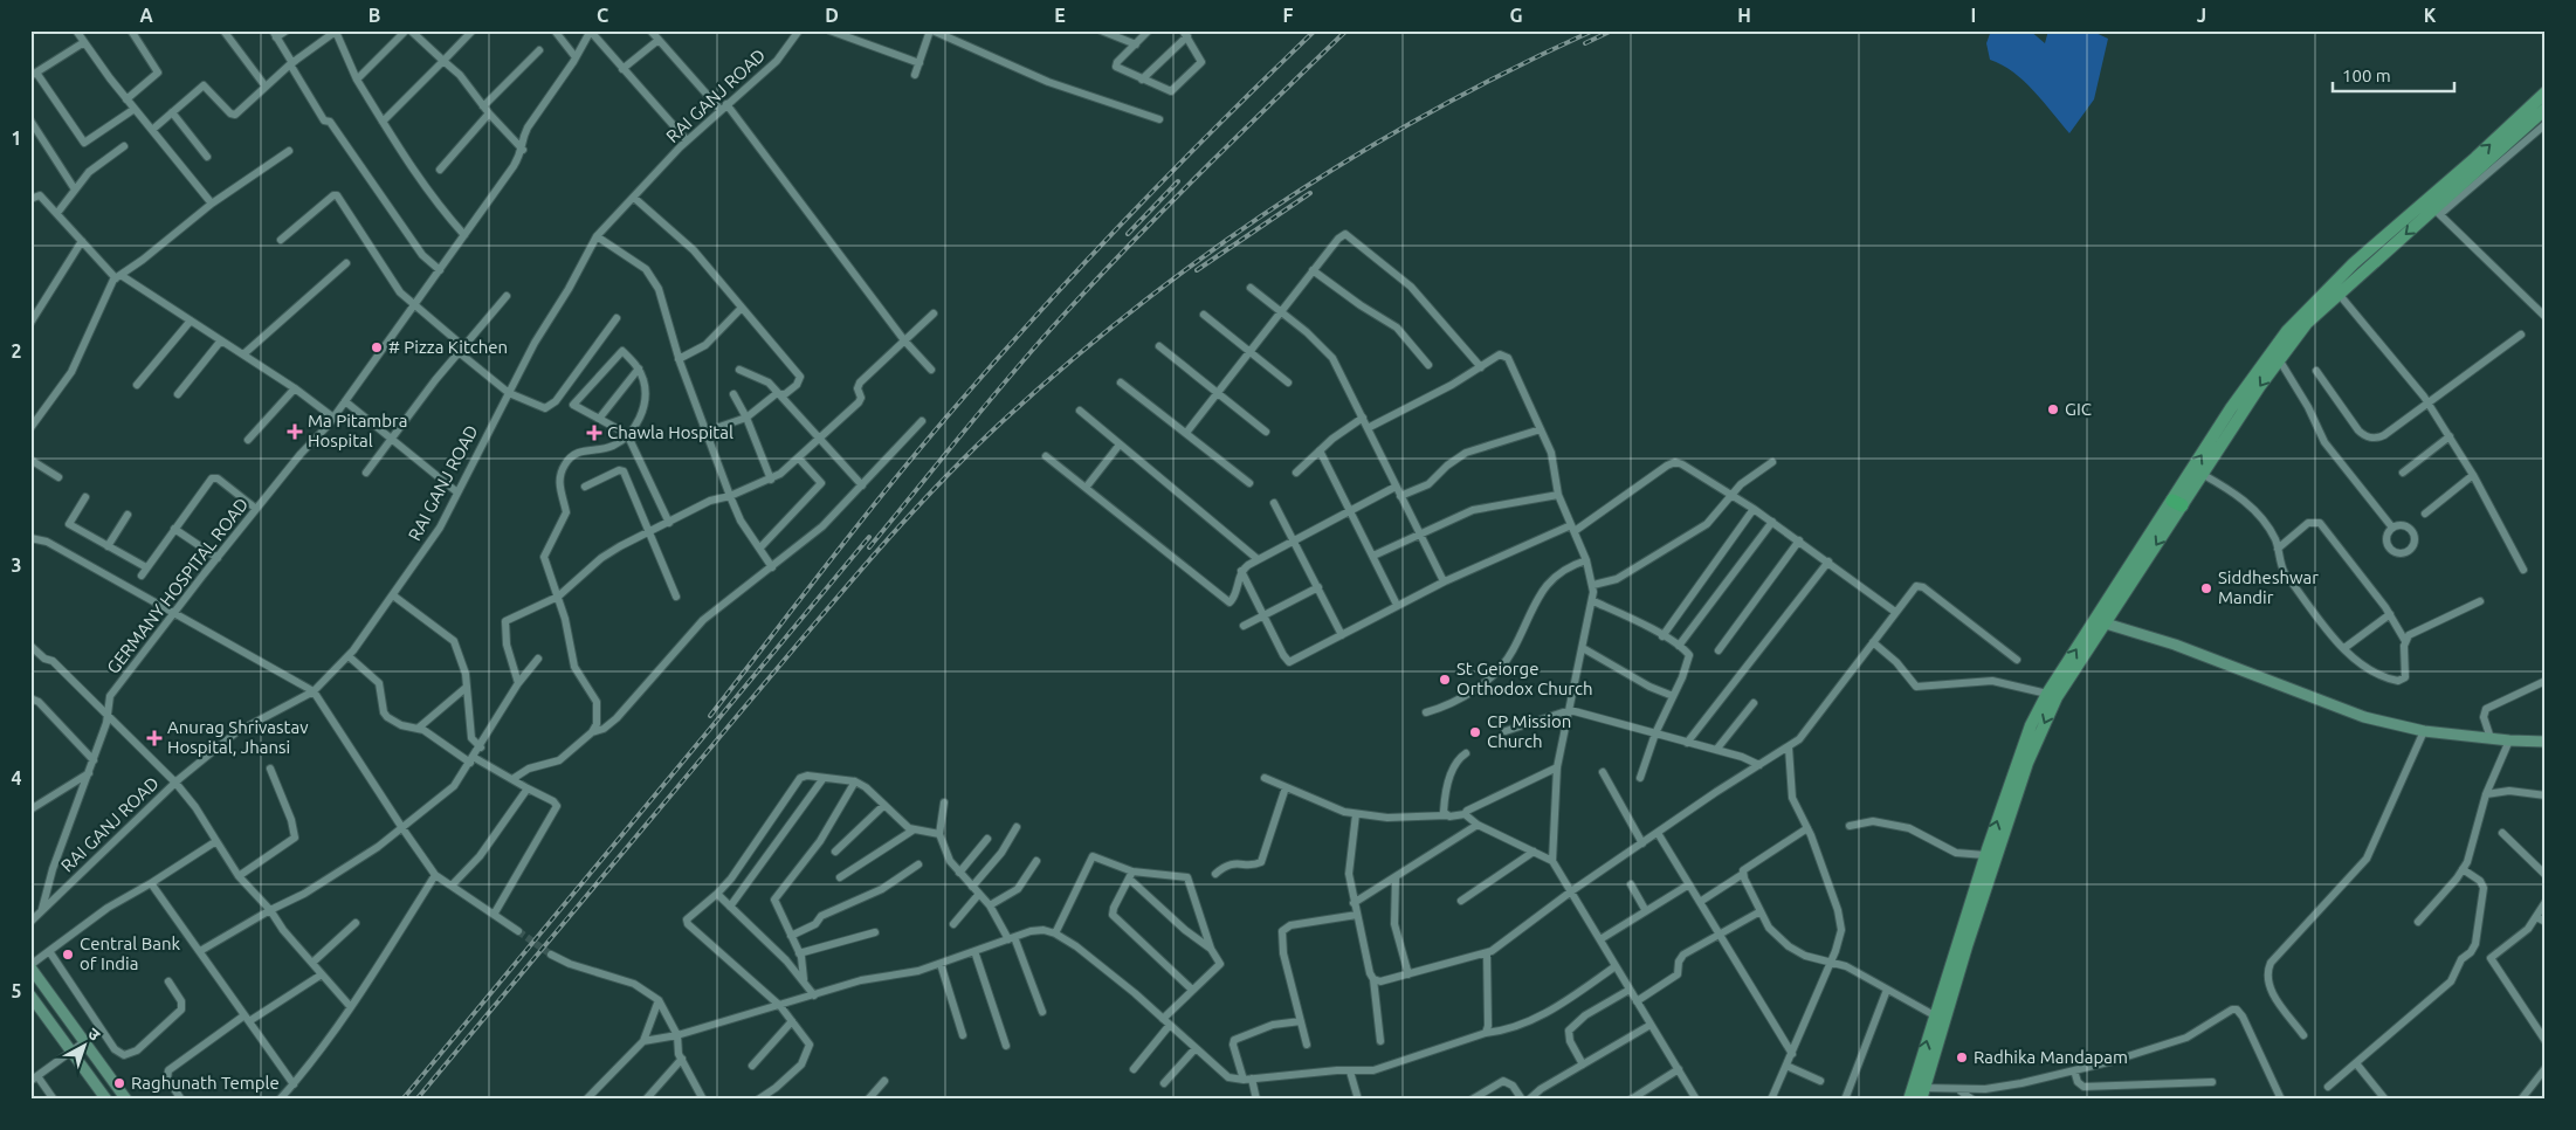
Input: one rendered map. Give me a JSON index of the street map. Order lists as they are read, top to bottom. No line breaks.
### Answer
{"streets":{"street":["RAI GANJ ROAD","GERMANY HOSPITAL ROAD"]},"crossings":[["RAI GANJ ROAD","GERMANY HOSPITAL ROAD"]],"places":{"other":["# Pizza Kitchen","GIC","Siddheshwar Mandir","St Geiorge Orthodox Church","CP Mission Church","Central Bank of India","Radhika Mandapam","Raghunath Temple"],"health":["Ma Pitambra Hospital","Chawla Hospital","Anurag Shrivastav Hospital, Jhansi"]},"scale_bar":"100 m","north":"top right","grid":{"columns":["A","B","C","D","E","F","G","H","I","J","K"],"rows":["1","2","3","4","5"]}}
